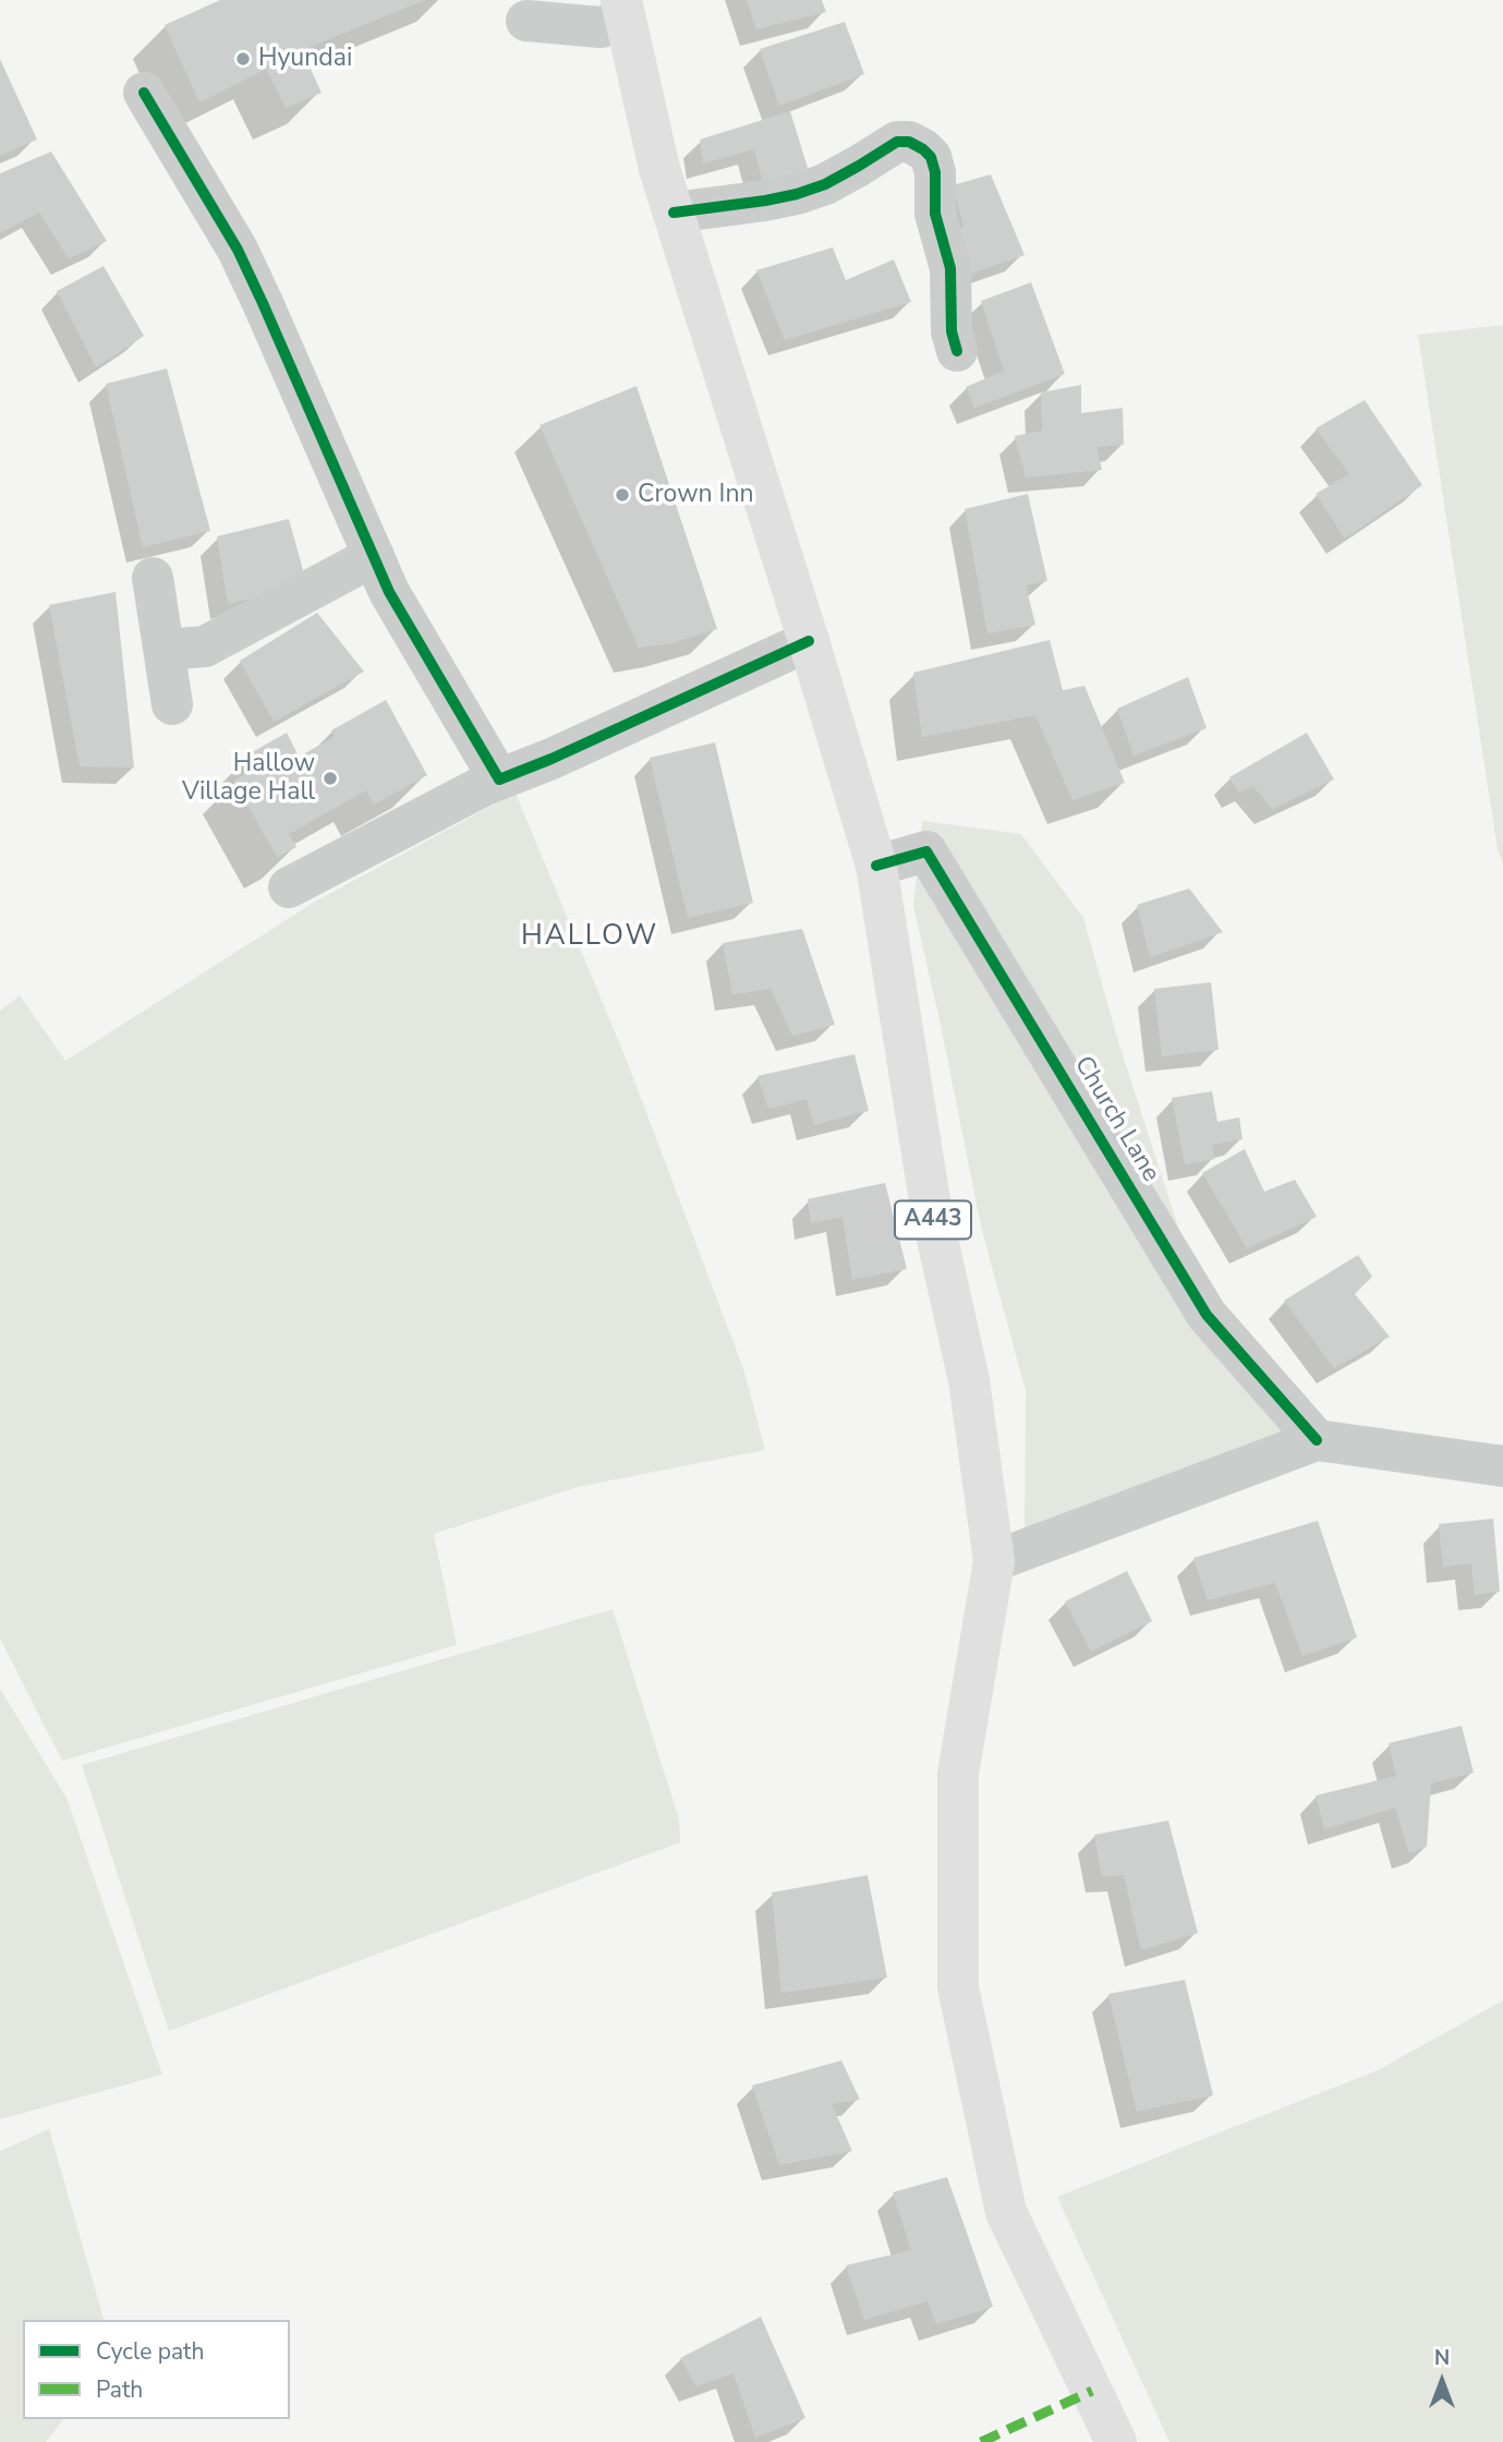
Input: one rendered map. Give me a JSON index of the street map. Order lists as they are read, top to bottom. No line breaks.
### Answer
{"streets":{"main road":["A443"],"street":["Church Lane"]},"crossings":[["Church Lane","A443"]],"districts":["HALLOW"],"places":["Hyundai","Crown Inn","Hallow Village Hall"],"legend":["Cycle path","Path"],"north":"top"}
